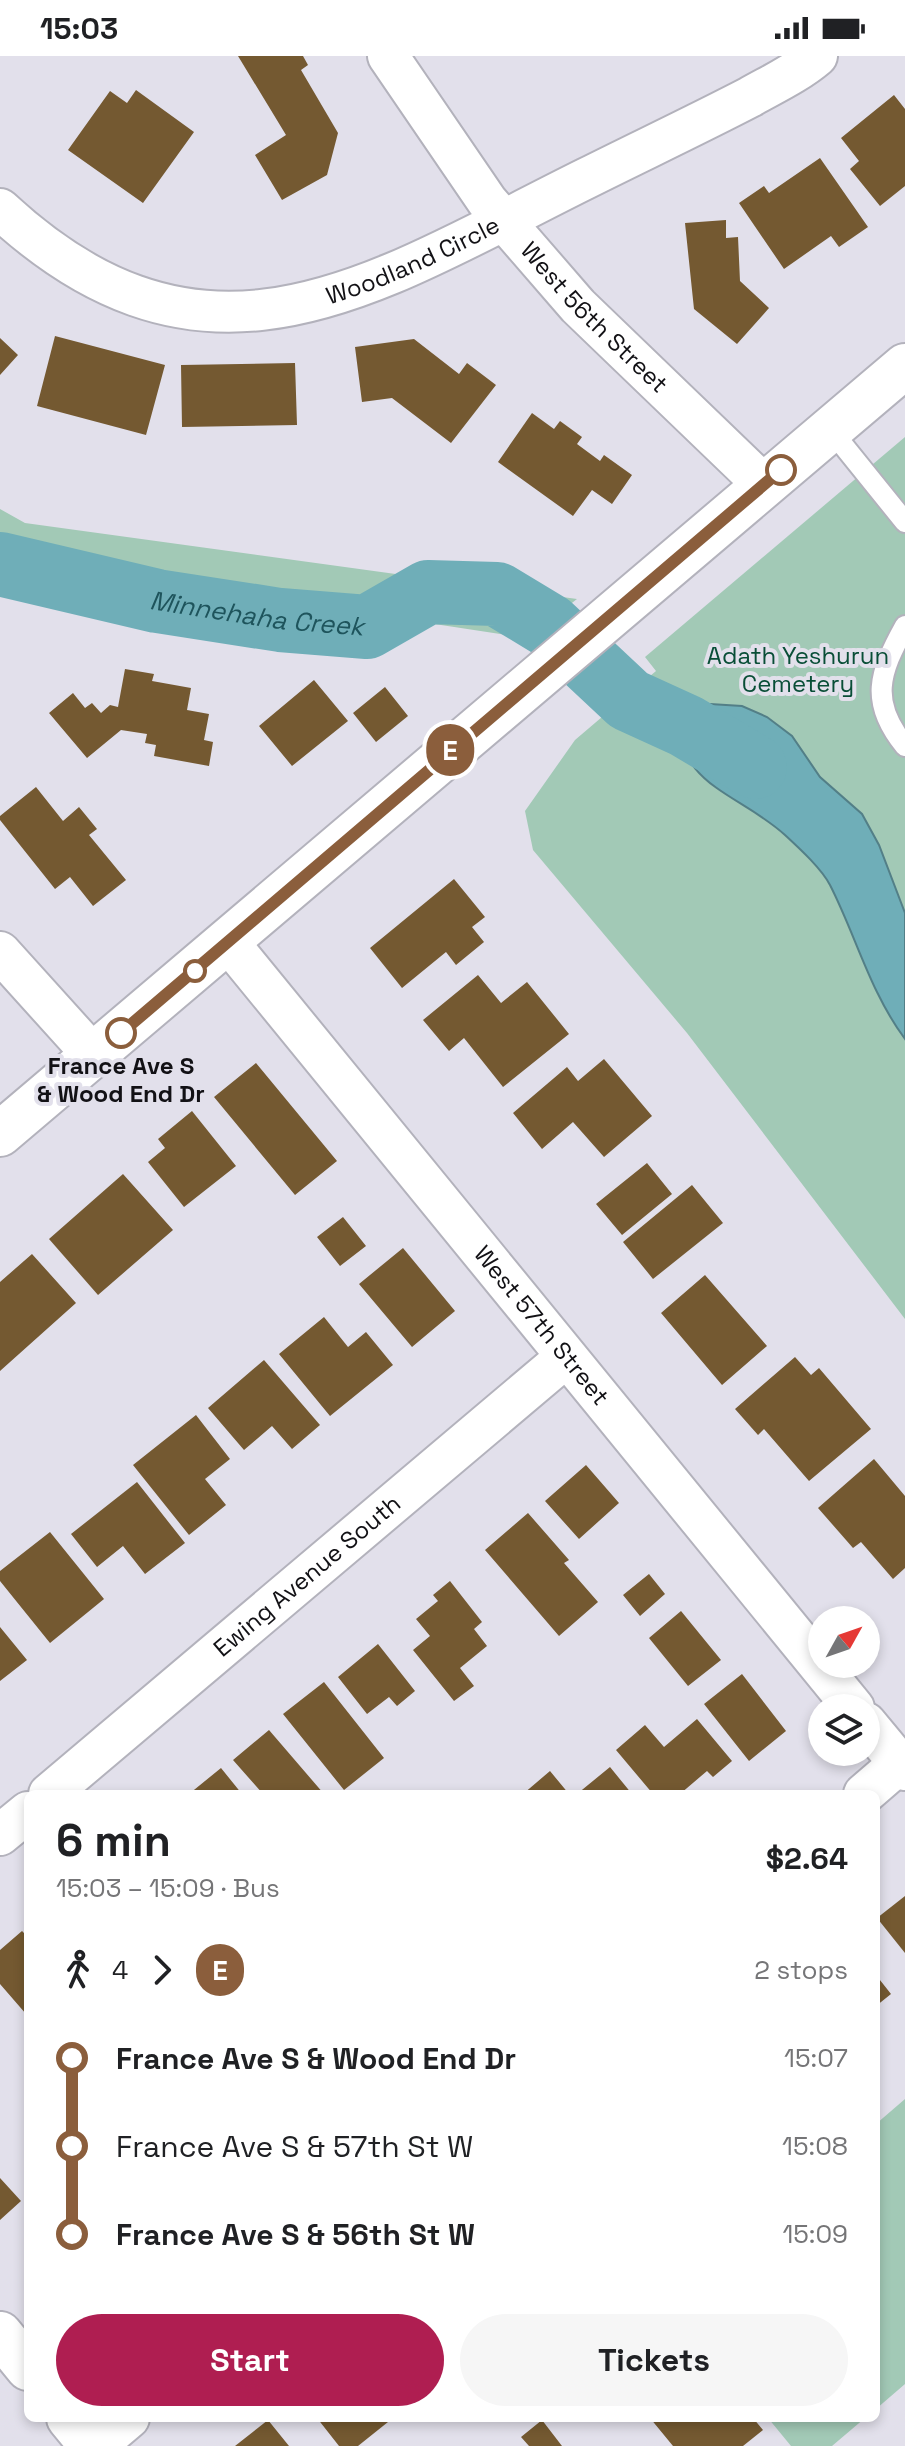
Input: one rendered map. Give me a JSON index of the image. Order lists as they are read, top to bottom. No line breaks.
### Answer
{"streets":{"street":["Woodland Circle","West 56th Street","West 57th Street","Ewing Avenue South"]},"crossings":[["Woodland Circle","West 56th Street"],["West 57th Street","Ewing Avenue South"]],"water":["Minnehaha Creek"],"parks":["Adath Yeshurun Cemetery"],"places":["France Ave S & Wood End Dr"],"lines":["bus line E"],"north":"top right","page":{"status":"15:03","on_map":"E","heading":["6 min","15:03 – 15:09 · Bus","$2.64"],"legs":["4","E","2 stops"],"list":[{"name":"France Ave S & Wood End Dr","value":"15:07"},{"name":"France Ave S & 57th St W","value":"15:08"},{"name":"France Ave S & 56th St W","value":"15:09"}],"buttons":["Start","Tickets"]}}
